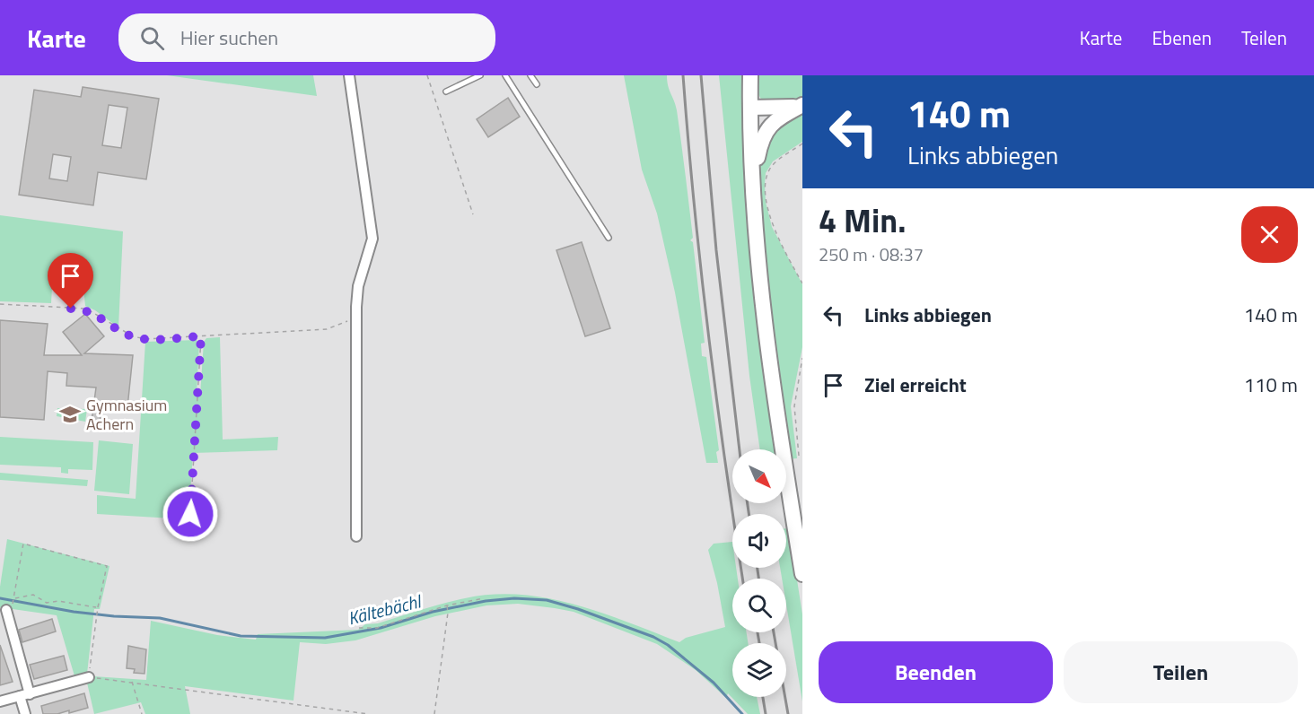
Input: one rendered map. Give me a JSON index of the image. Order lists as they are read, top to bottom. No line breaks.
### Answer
{"water":["Kältebächl"],"places":{"school or university":["Gymnasium Achern"]},"north":"bottom right","page":{"header":"Karte","search":"Hier suchen","nav":["Karte","Ebenen","Teilen"],"turn":["140 m","Links abbiegen"],"heading":["4 Min.","250 m · 08:37"],"list":[{"name":"Links abbiegen","value":"140 m"},{"name":"Ziel erreicht","value":"110 m"}],"buttons":["Beenden","Teilen"]}}
